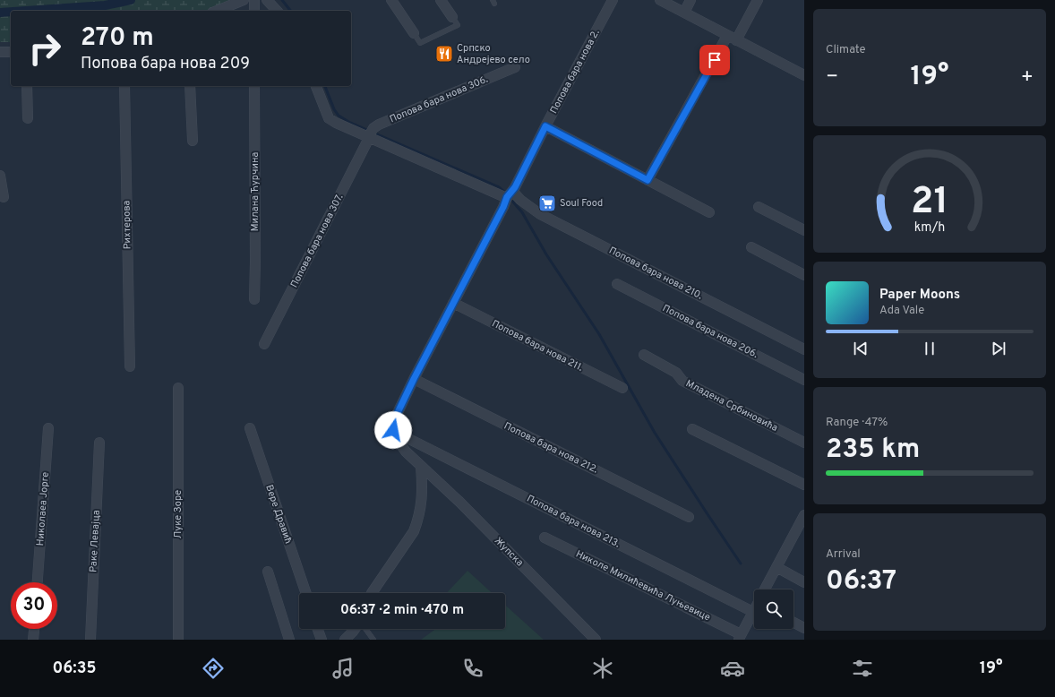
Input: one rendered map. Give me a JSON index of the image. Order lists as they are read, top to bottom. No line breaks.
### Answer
{"streets":{"street":["Попова бара нова 2.","Попова бара нова 306.","Милана Ћурчина","Рихтерова","Попова бара нова 307.","Попова бара нова 210.","Попова бара нова 206.","Попова бара нова 211.","Младена Србиновића","Попова бара нова 212.","Николаеа Јорге","Луке Зоре","Вере Дравић","Попова бара нова 213.","Раке Левајца","Жупска","Николе Милићевића Луњевице"]},"crossings":[["Попова бара нова 2.","Попова бара нова 210."],["Попова бара нова 2.","Попова бара нова 211."],["Попова бара нова 2.","Попова бара нова 212."],["Попова бара нова 2.","Попова бара нова 213."],["Попова бара нова 306.","Попова бара нова 307."]],"places":{"restaurant":["Српско Андрејево село"],"supermarket":["Soul Food"]},"page":{"tile":["Climate",["Range · 47%","235 km"],["Arrival","06:37"]],"turn":["270 m","Попова бара нова 209"],"heat":["−","19°","+"],"song":["Paper Moons","Ada Vale"],"limit":"30","trip":"06:37 · 2 min · 470 m","tabs":["06:35","19°"],"gauge":["21","km/h"]}}
